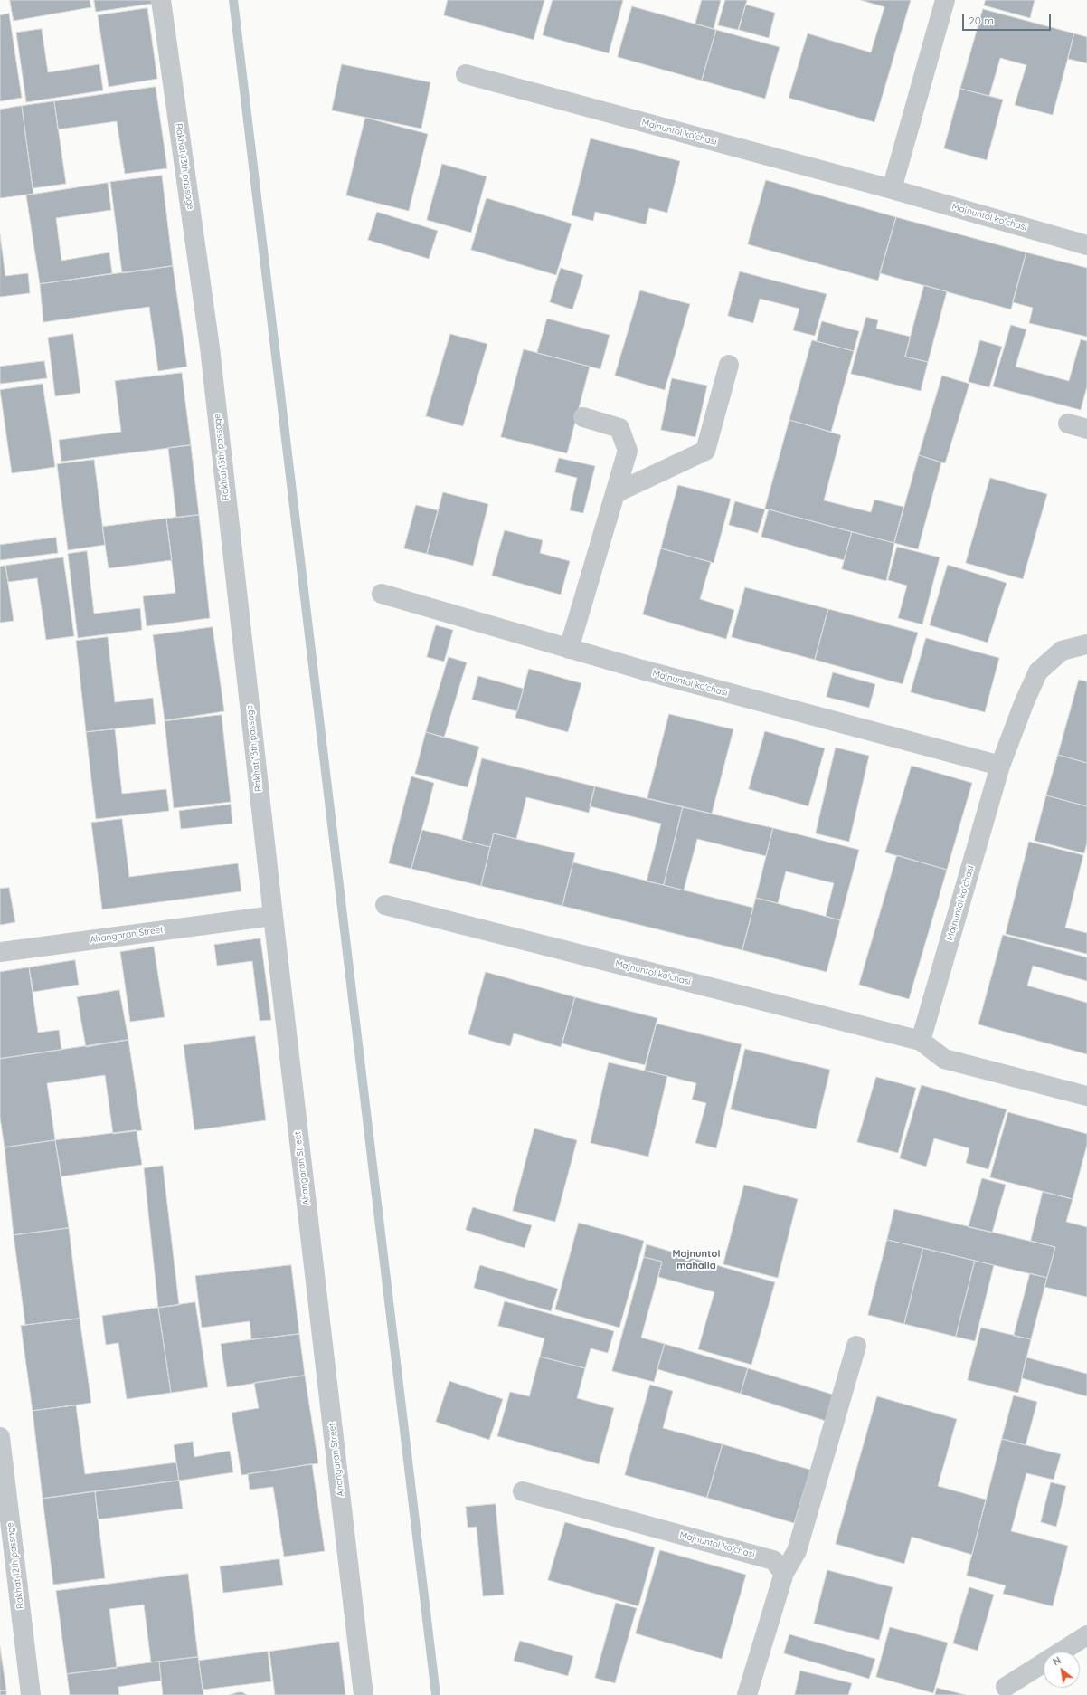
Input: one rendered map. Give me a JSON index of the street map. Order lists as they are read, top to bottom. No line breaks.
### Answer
{"streets":{"street":["Majnuntol ko'chasi","Rakhat 13th passage","Ahangaran Street","Rakhat 12th passage"]},"crossings":[["Rakhat 13th passage","Ahangaran Street"]],"districts":["Majnuntol mahalla"],"scale_bar":"20 m","north":"top left"}
